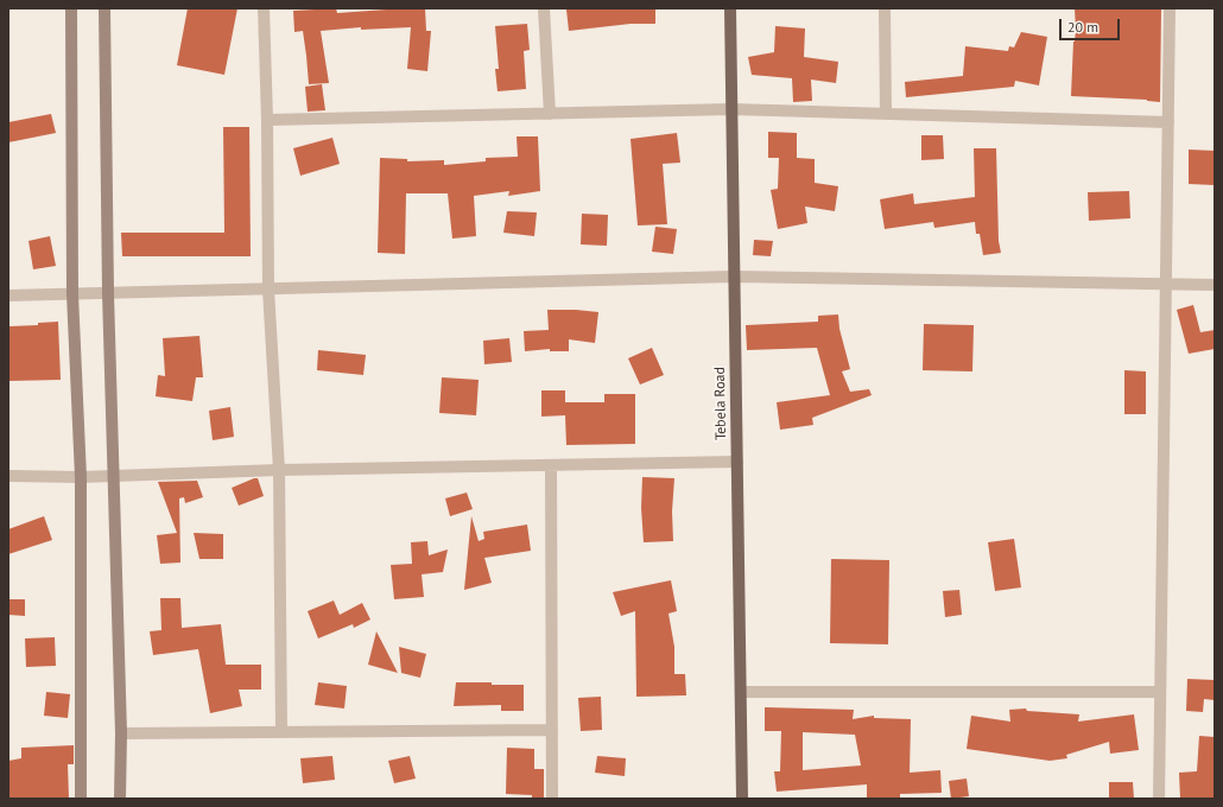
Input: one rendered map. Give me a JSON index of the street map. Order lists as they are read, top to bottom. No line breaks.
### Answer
{"streets":{"main road":["Tebela Road"]},"scale_bar":"20 m"}
